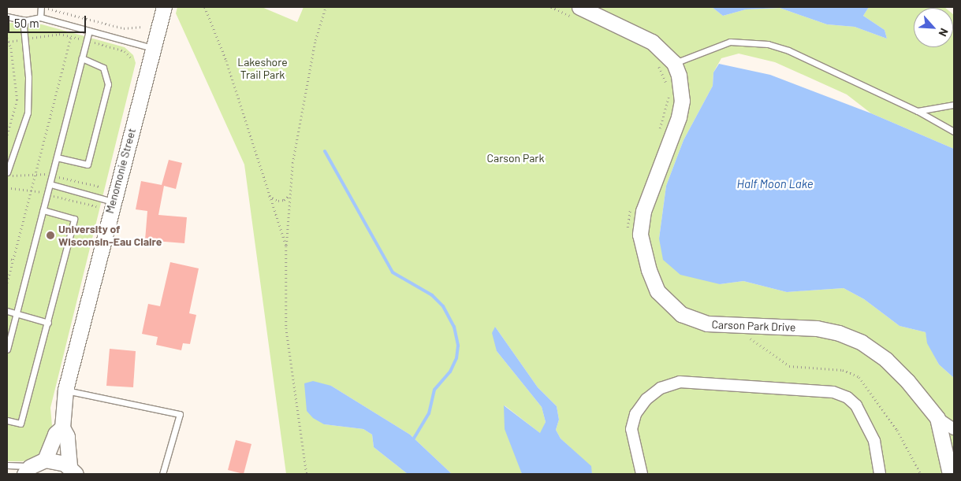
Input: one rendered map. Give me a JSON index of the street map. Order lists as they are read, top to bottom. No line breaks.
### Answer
{"streets":{"street":["Menomonie Street","Carson Park Drive"]},"water":["Half Moon Lake"],"parks":["Lakeshore Trail Park","Carson Park"],"places":["University of Wisconsin-Eau Claire"],"scale_bar":"50 m","north":"bottom right"}
